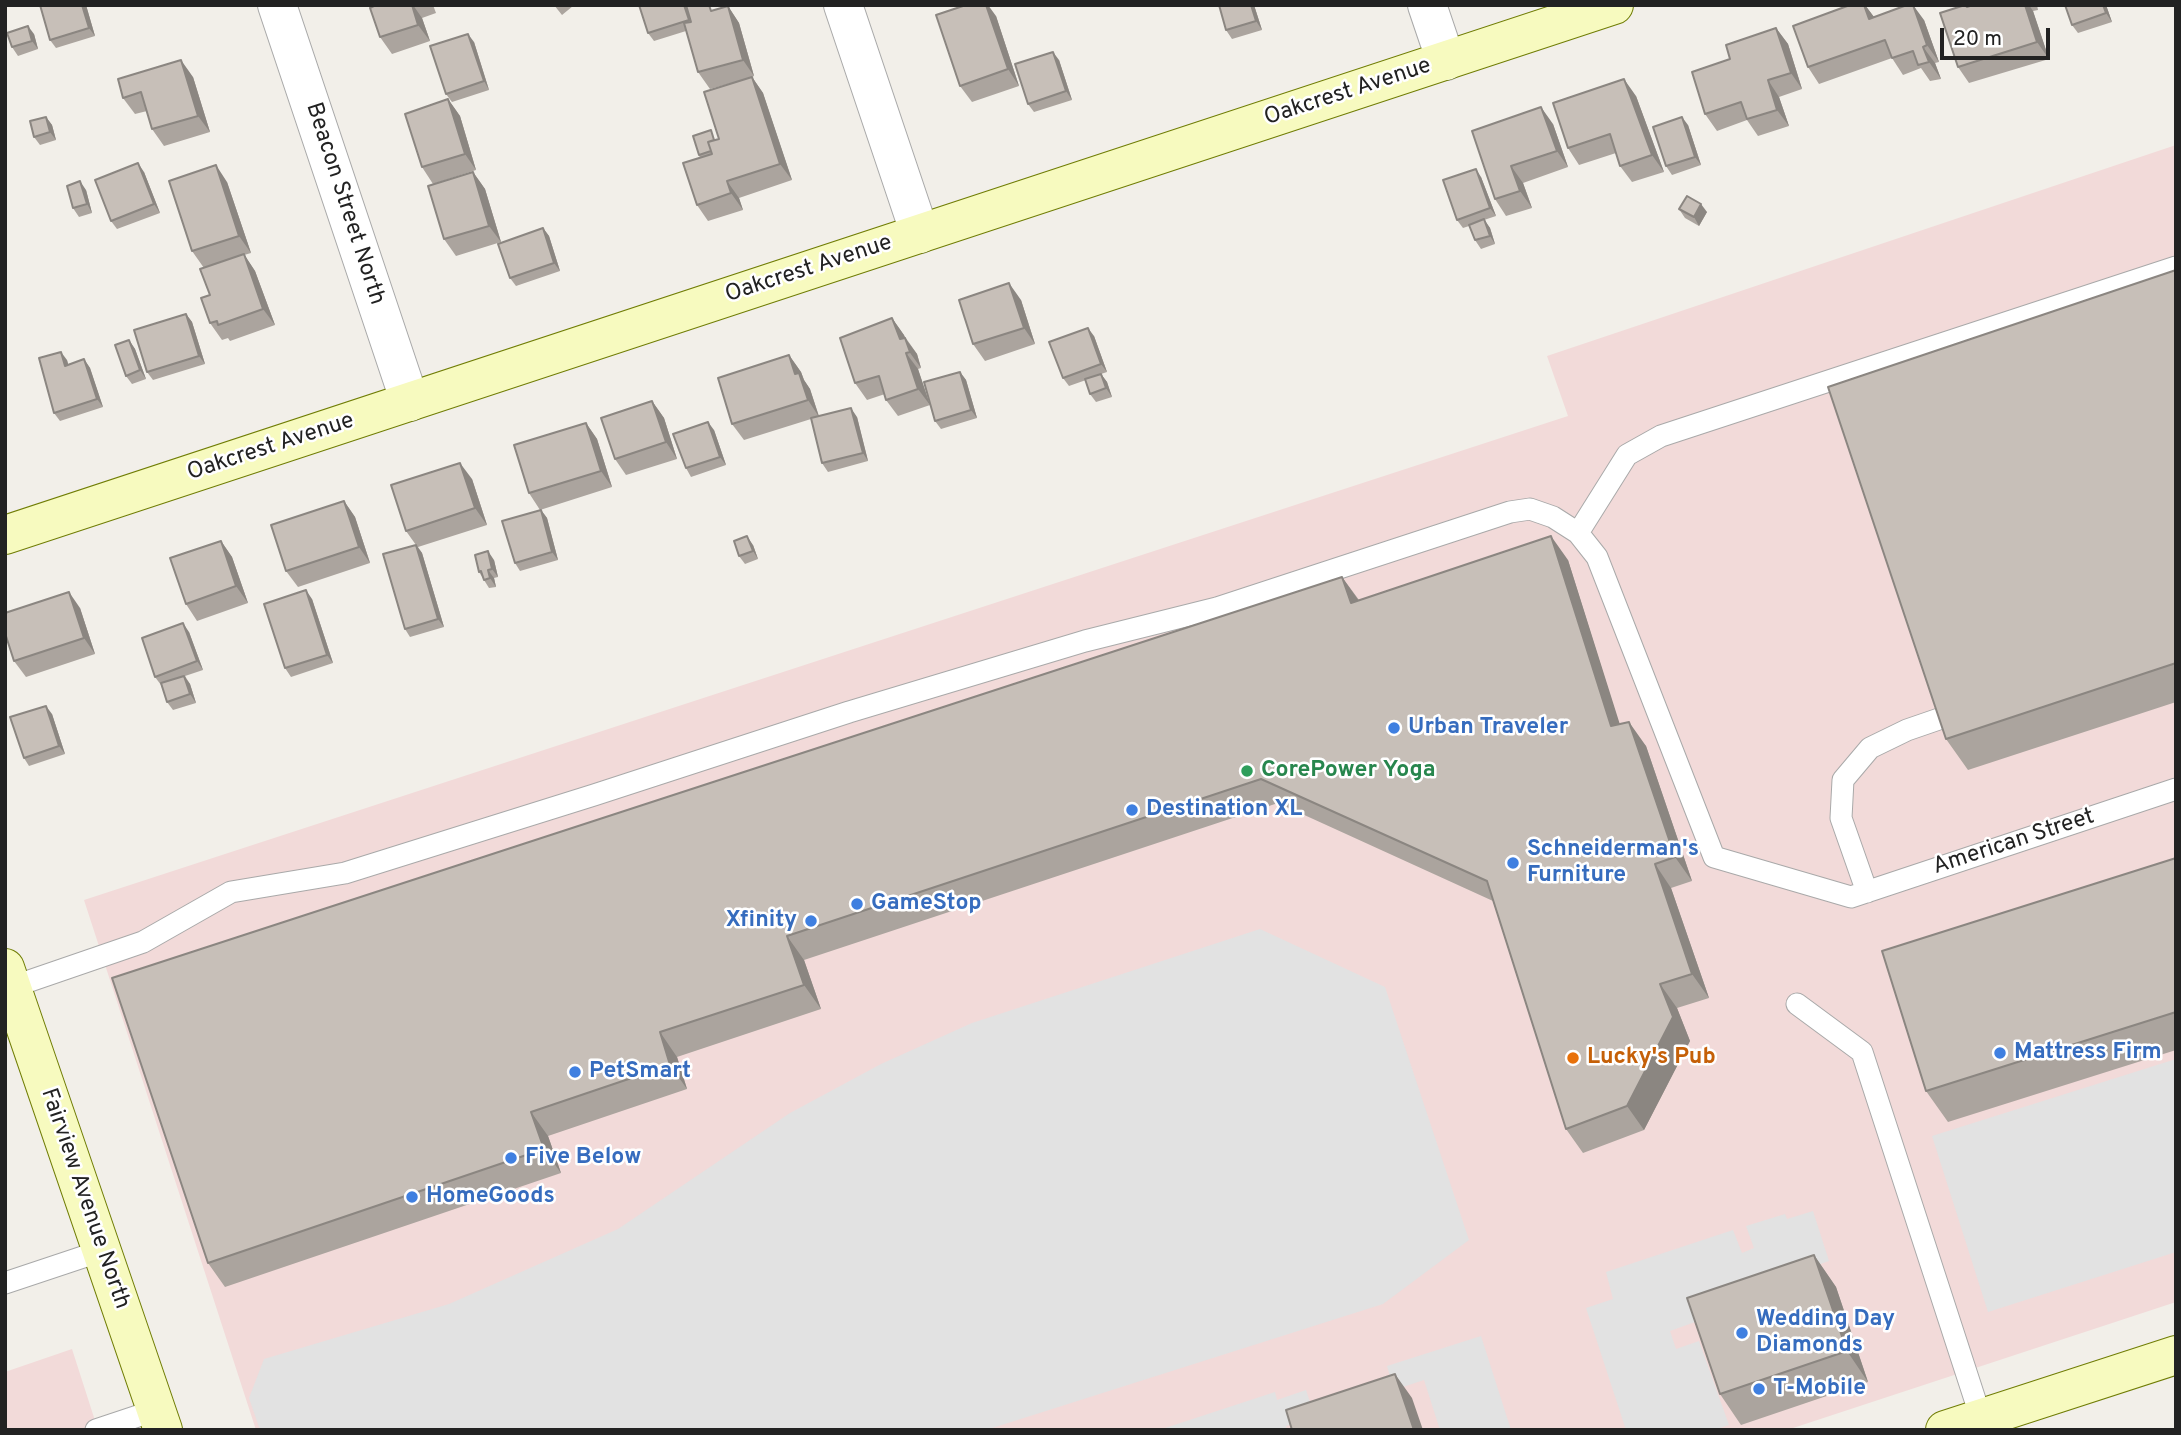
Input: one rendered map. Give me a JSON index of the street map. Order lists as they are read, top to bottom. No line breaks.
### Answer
{"streets":{"street":["Oakcrest Avenue","Beacon Street North","Fairview Avenue North"],"lane":["American Street"]},"crossings":[["Oakcrest Avenue","Beacon Street North"]],"places":["Urban Traveler","CorePower Yoga","Destination XL","Schneiderman's Furniture","GameStop","Xfinity","Mattress Firm","Lucky's Pub","PetSmart","Five Below","HomeGoods","Wedding Day Diamonds","T-Mobile"],"scale_bar":"20 m"}
